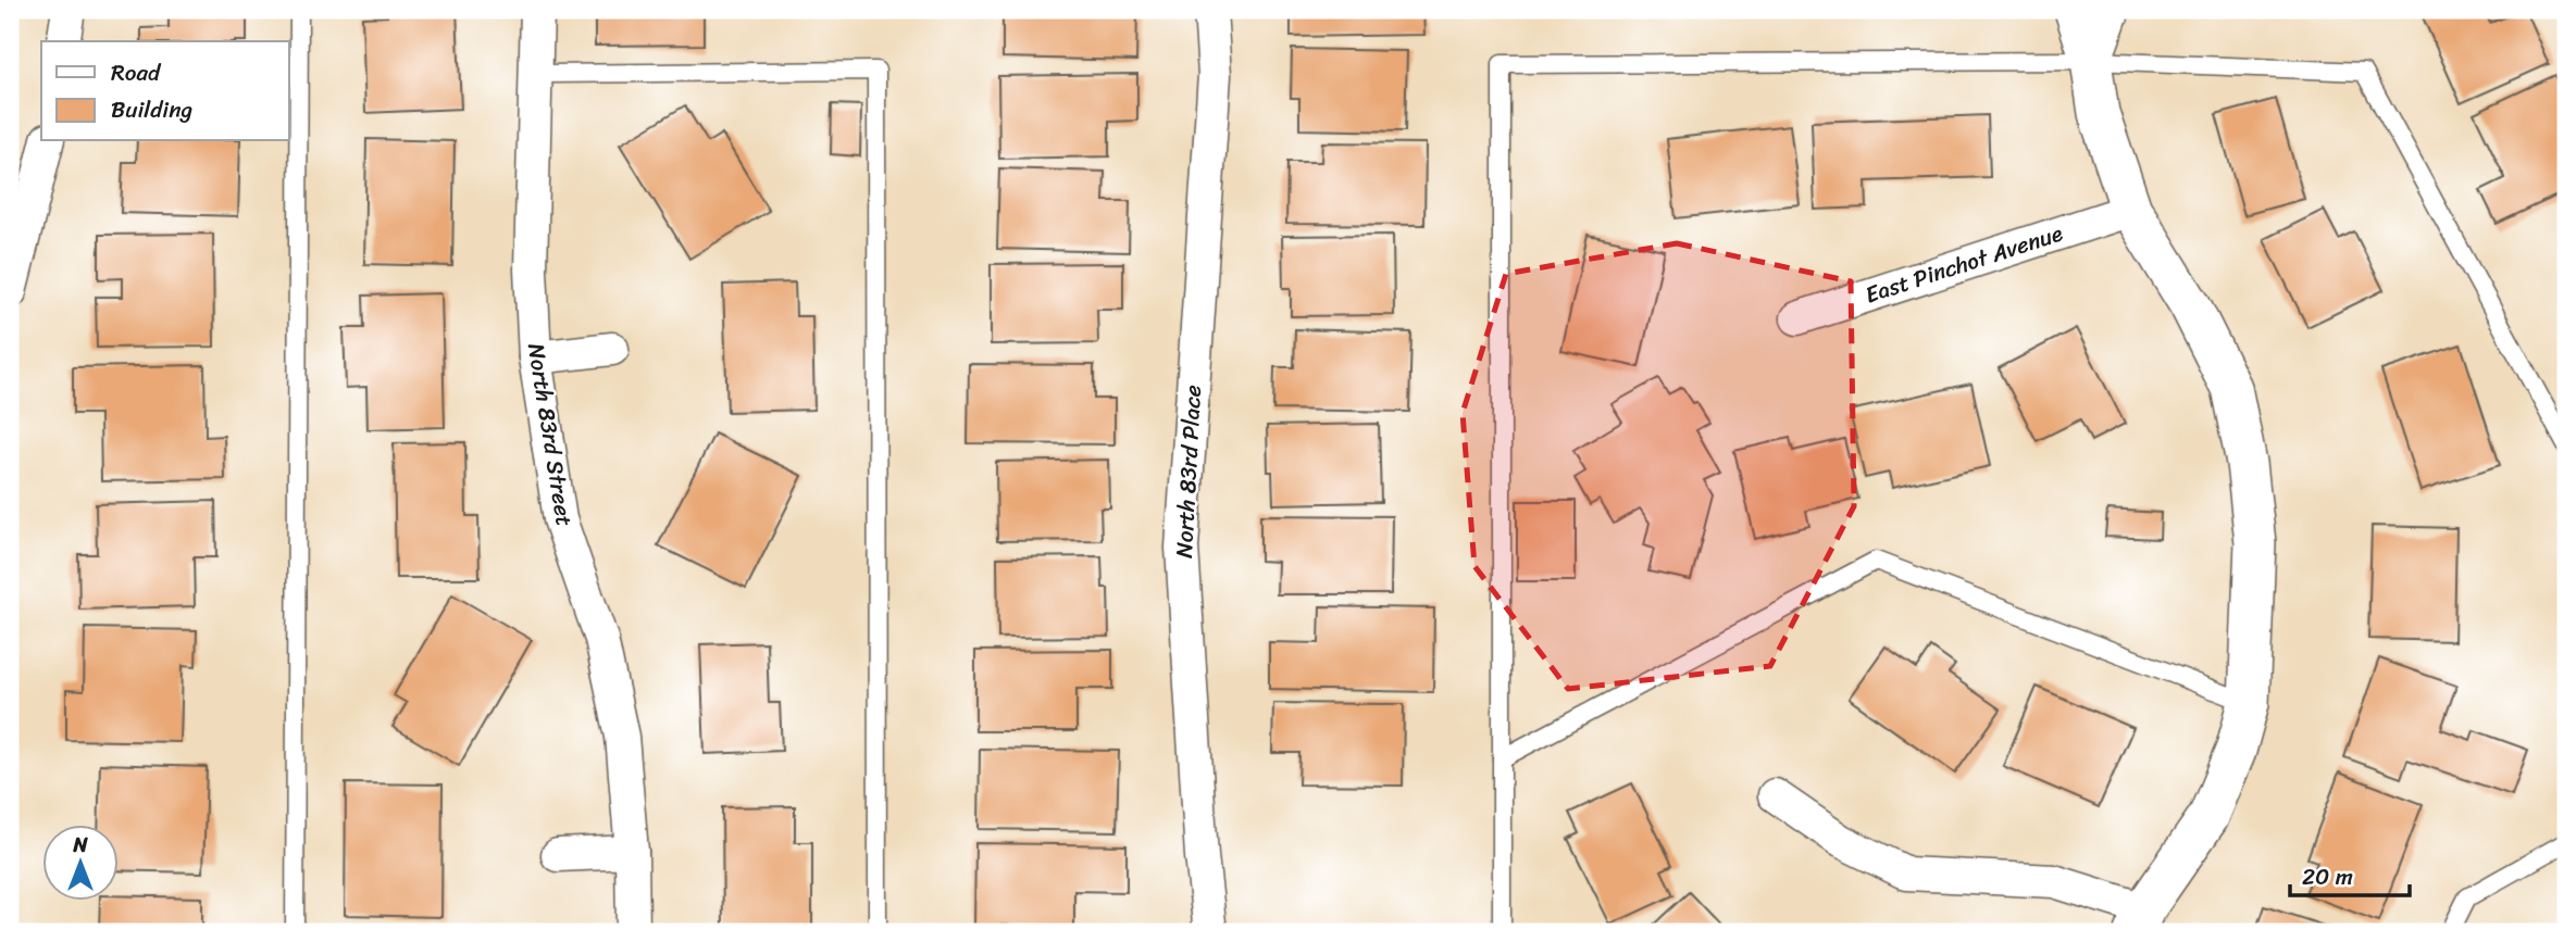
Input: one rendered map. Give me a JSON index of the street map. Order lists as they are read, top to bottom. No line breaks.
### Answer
{"streets":{"street":["East Pinchot Avenue","North 83rd Street","North 83rd Place"]},"legend":["Road","Building"],"scale_bar":"20 m","north":"top"}
